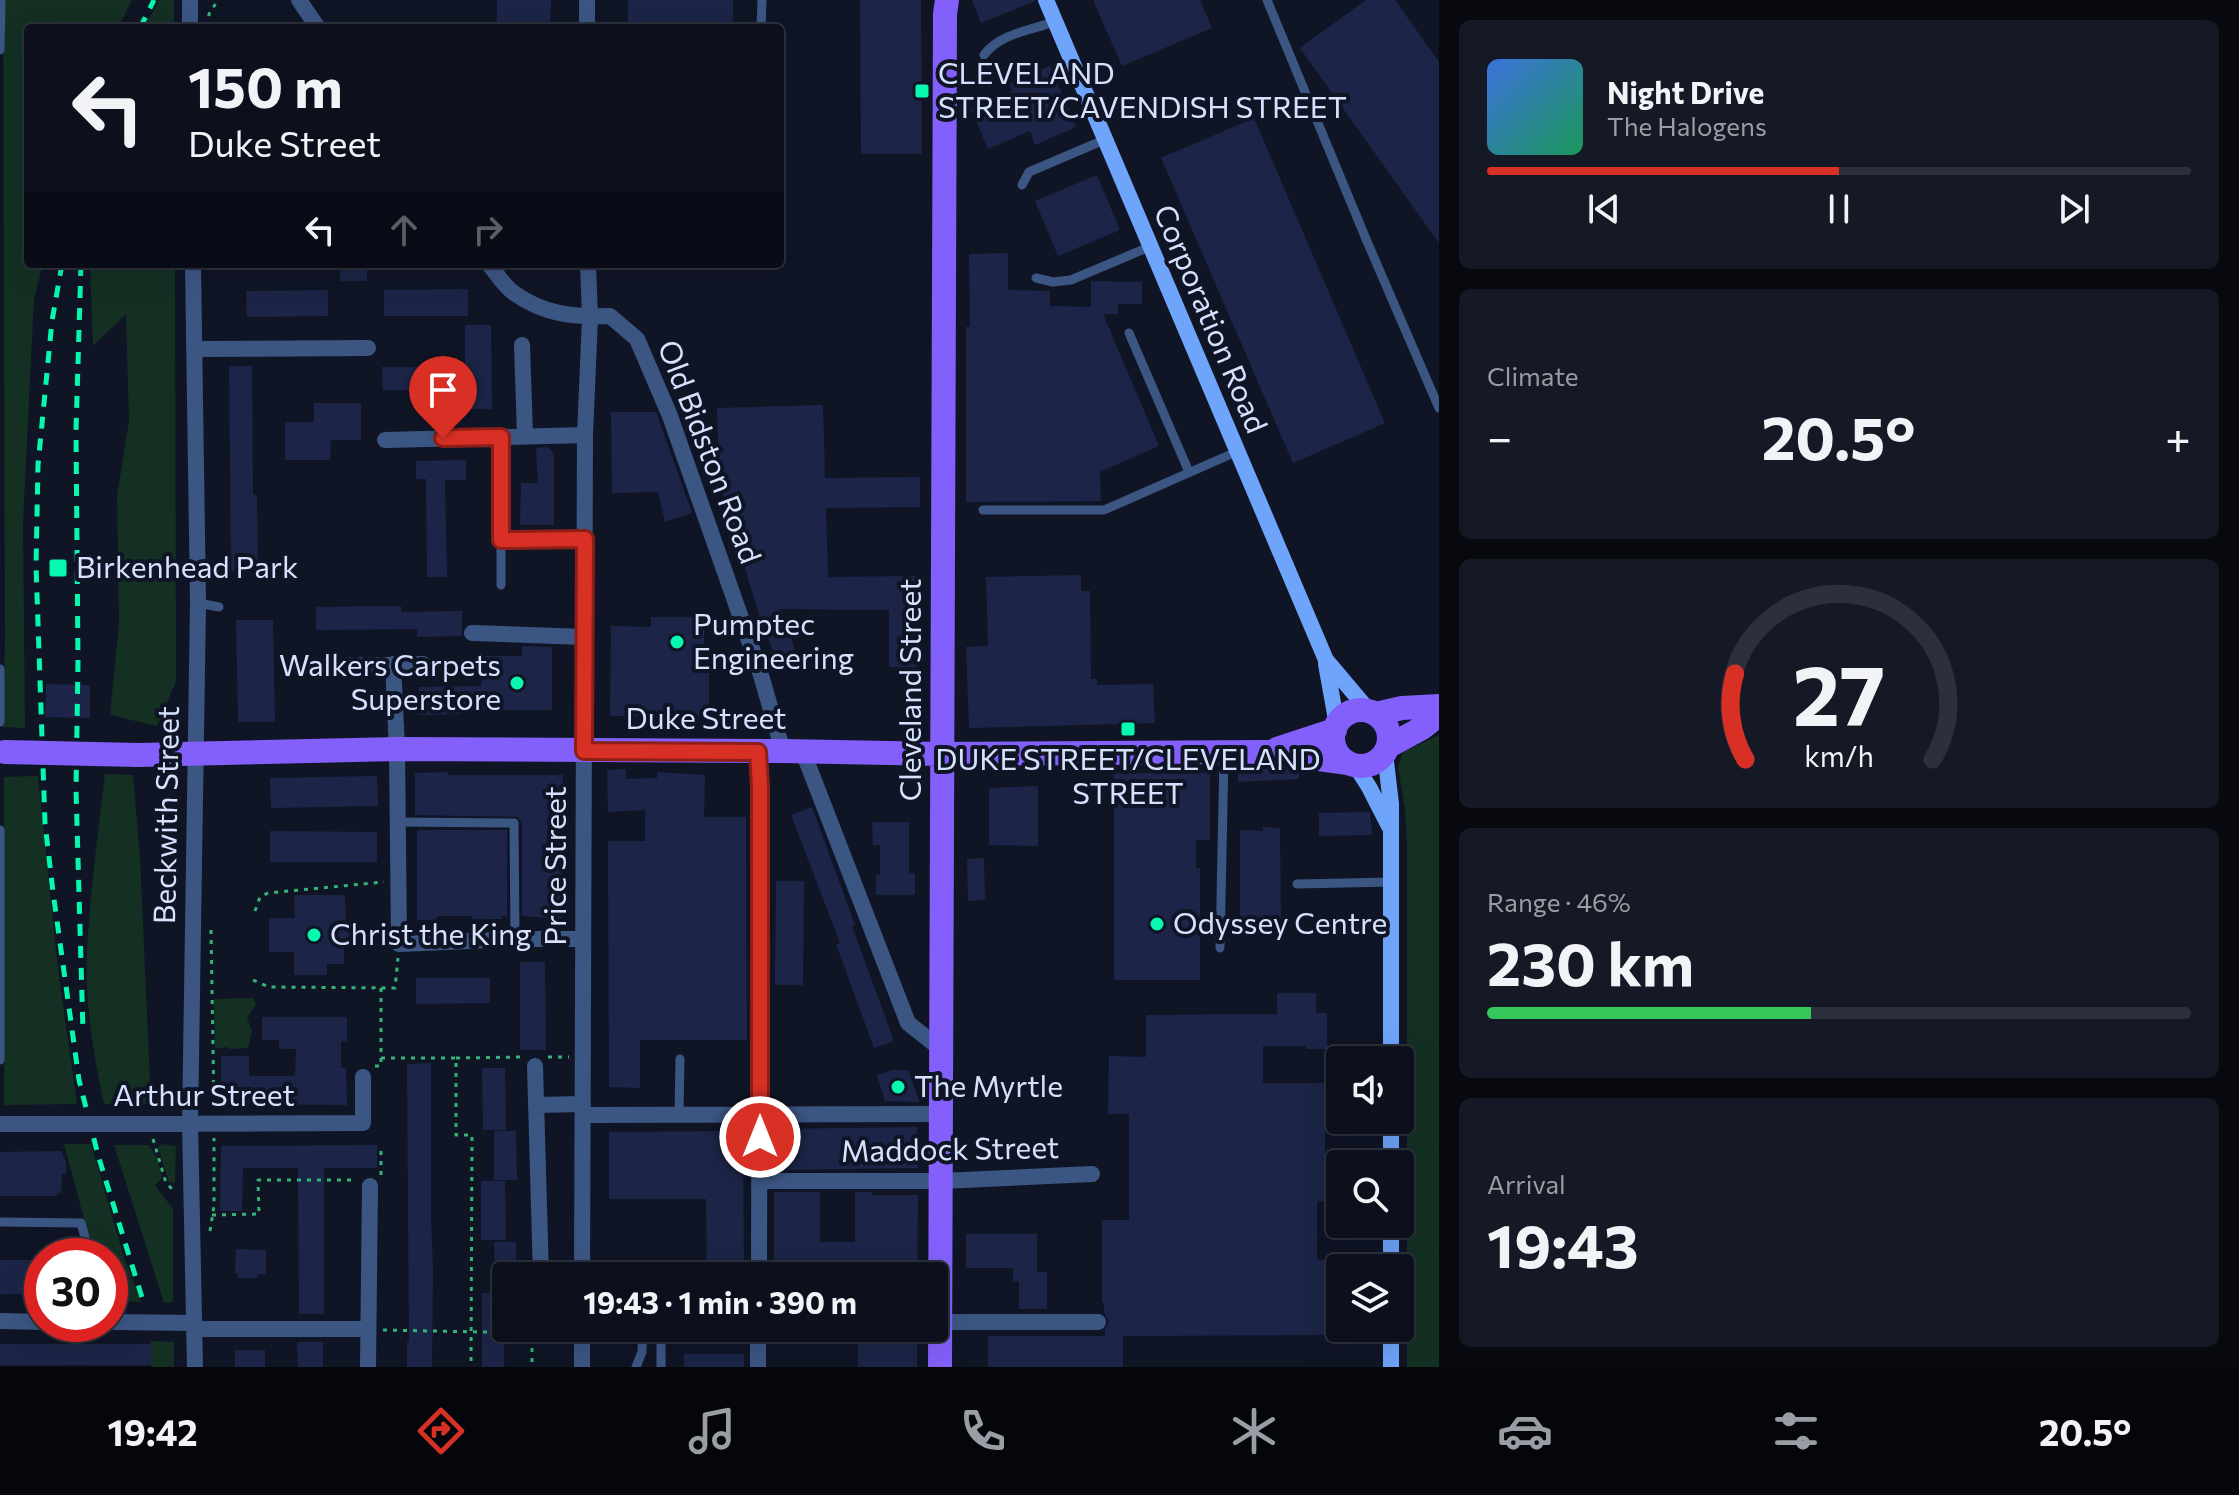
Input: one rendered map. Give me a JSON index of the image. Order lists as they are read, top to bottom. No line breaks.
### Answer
{"streets":{"main road":["Corporation Road","Cleveland Street","Duke Street"],"street":["Old Bidston Road","Beckwith Street","Price Street","Arthur Street","Maddock Street"]},"crossings":[["Corporation Road","Duke Street"],["Old Bidston Road","Cleveland Street"],["Old Bidston Road","Duke Street"],["Old Bidston Road","Price Street"],["Cleveland Street","Duke Street"],["Cleveland Street","Maddock Street"],["Duke Street","Beckwith Street"],["Duke Street","Price Street"],["Beckwith Street","Arthur Street"]],"places":{"transit":["CLEVELAND STREET/CAVENDISH STREET","Birkenhead Park","DUKE STREET/CLEVELAND STREET"],"other":["Pumptec Engineering","Walkers Carpets Superstore","Odyssey Centre","Christ the King","The Myrtle"]},"page":{"turn":["150 m","Duke Street"],"song":["Night Drive","The Halogens"],"tile":["Climate",["Range · 46%","230 km"],["Arrival","19:43"]],"heat":["−","20.5°","+"],"limit":"30","trip":"19:43 · 1 min · 390 m","tabs":["19:42","20.5°"],"gauge":["27","km/h"]}}
